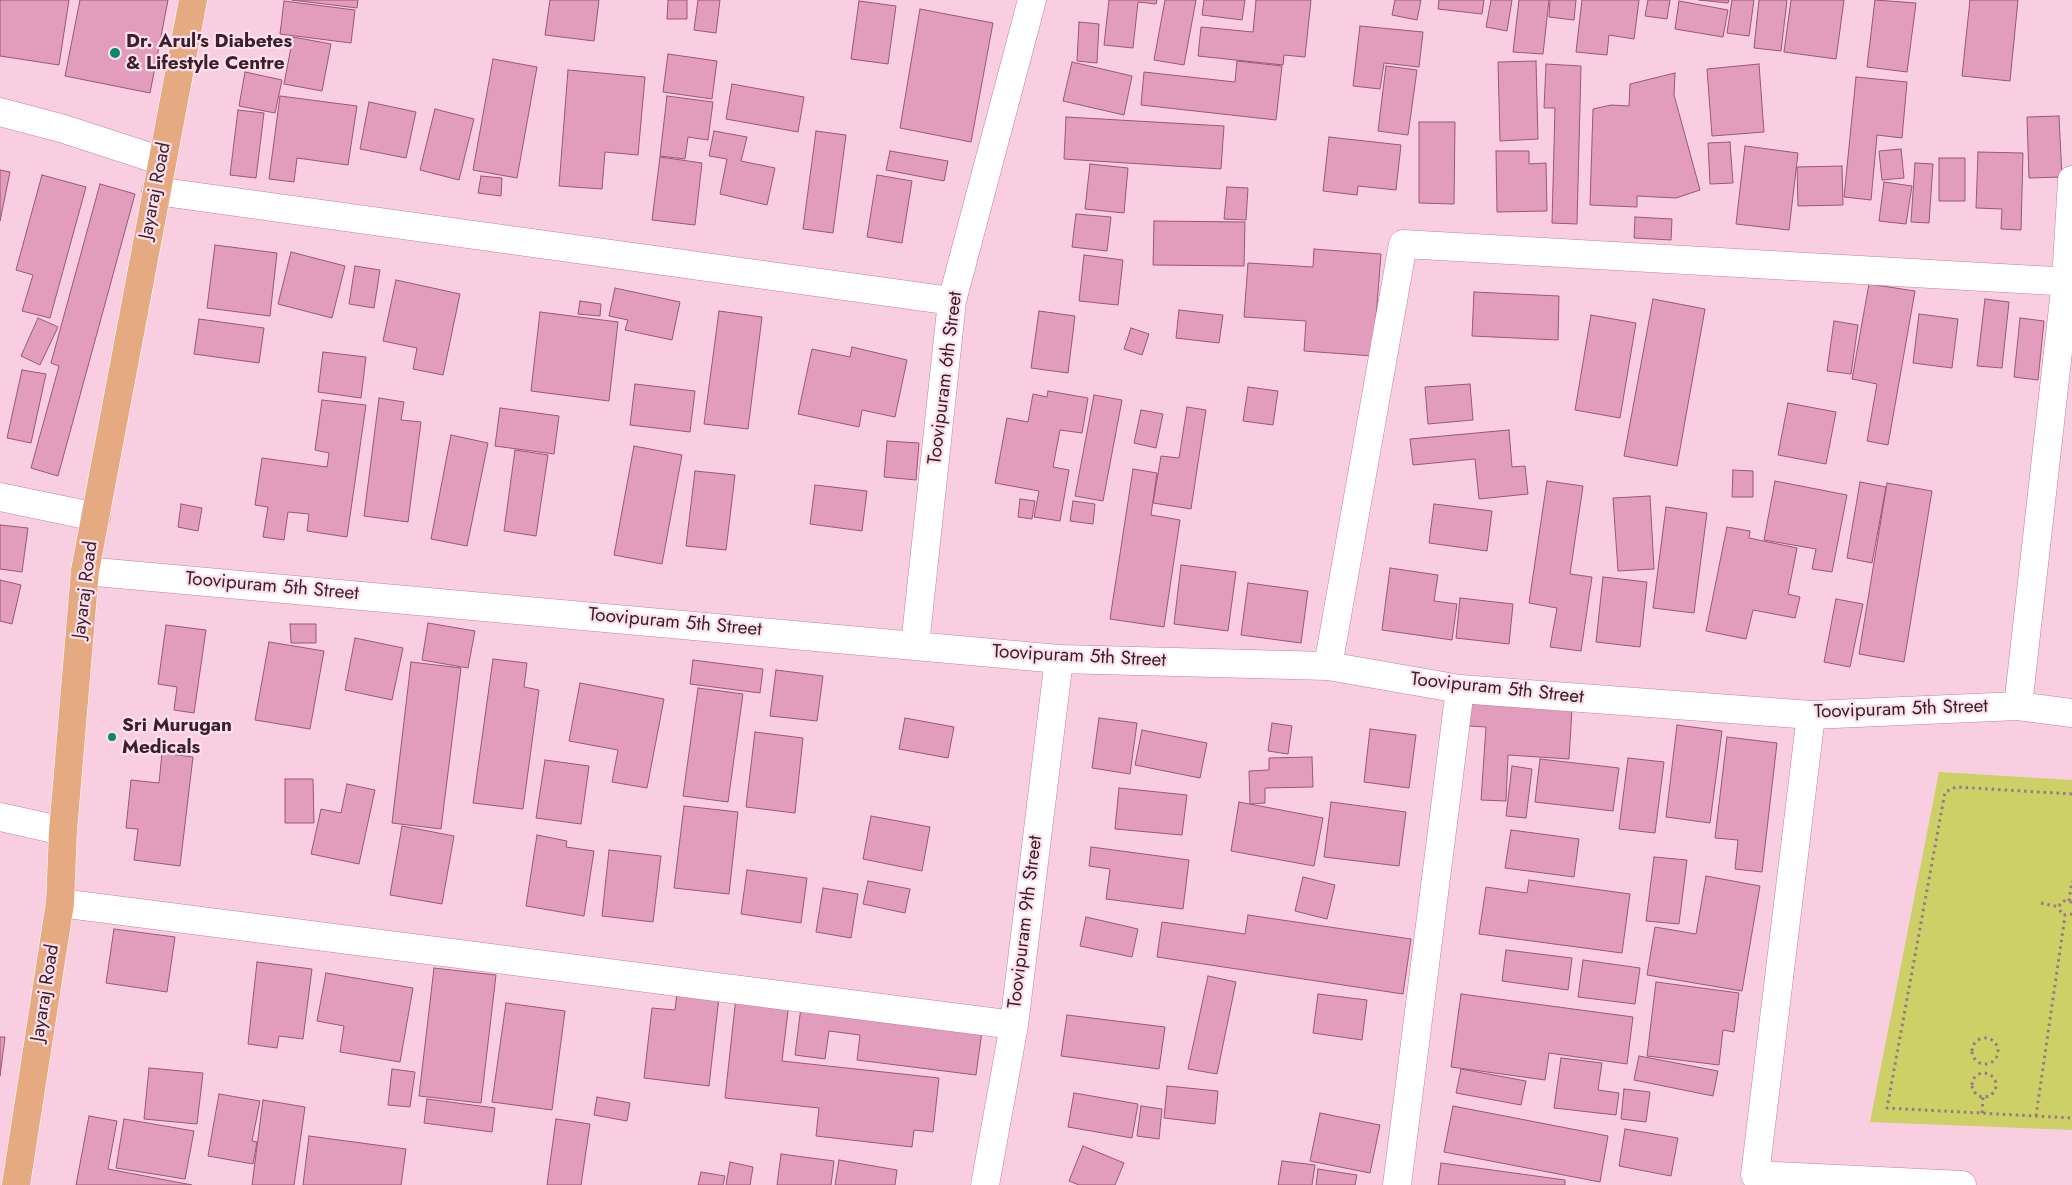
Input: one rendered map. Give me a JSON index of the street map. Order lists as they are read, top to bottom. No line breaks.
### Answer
{"streets":{"main road":["Jayaraj Road"],"street":["Toovipuram 6th Street","Toovipuram 5th Street","Toovipuram 9th Street"]},"crossings":[["Jayaraj Road","Toovipuram 5th Street"],["Toovipuram 6th Street","Toovipuram 5th Street"],["Toovipuram 5th Street","Toovipuram 9th Street"]],"places":["Dr. Arul's Diabetes & Lifestyle Centre","Sri Murugan Medicals"]}
